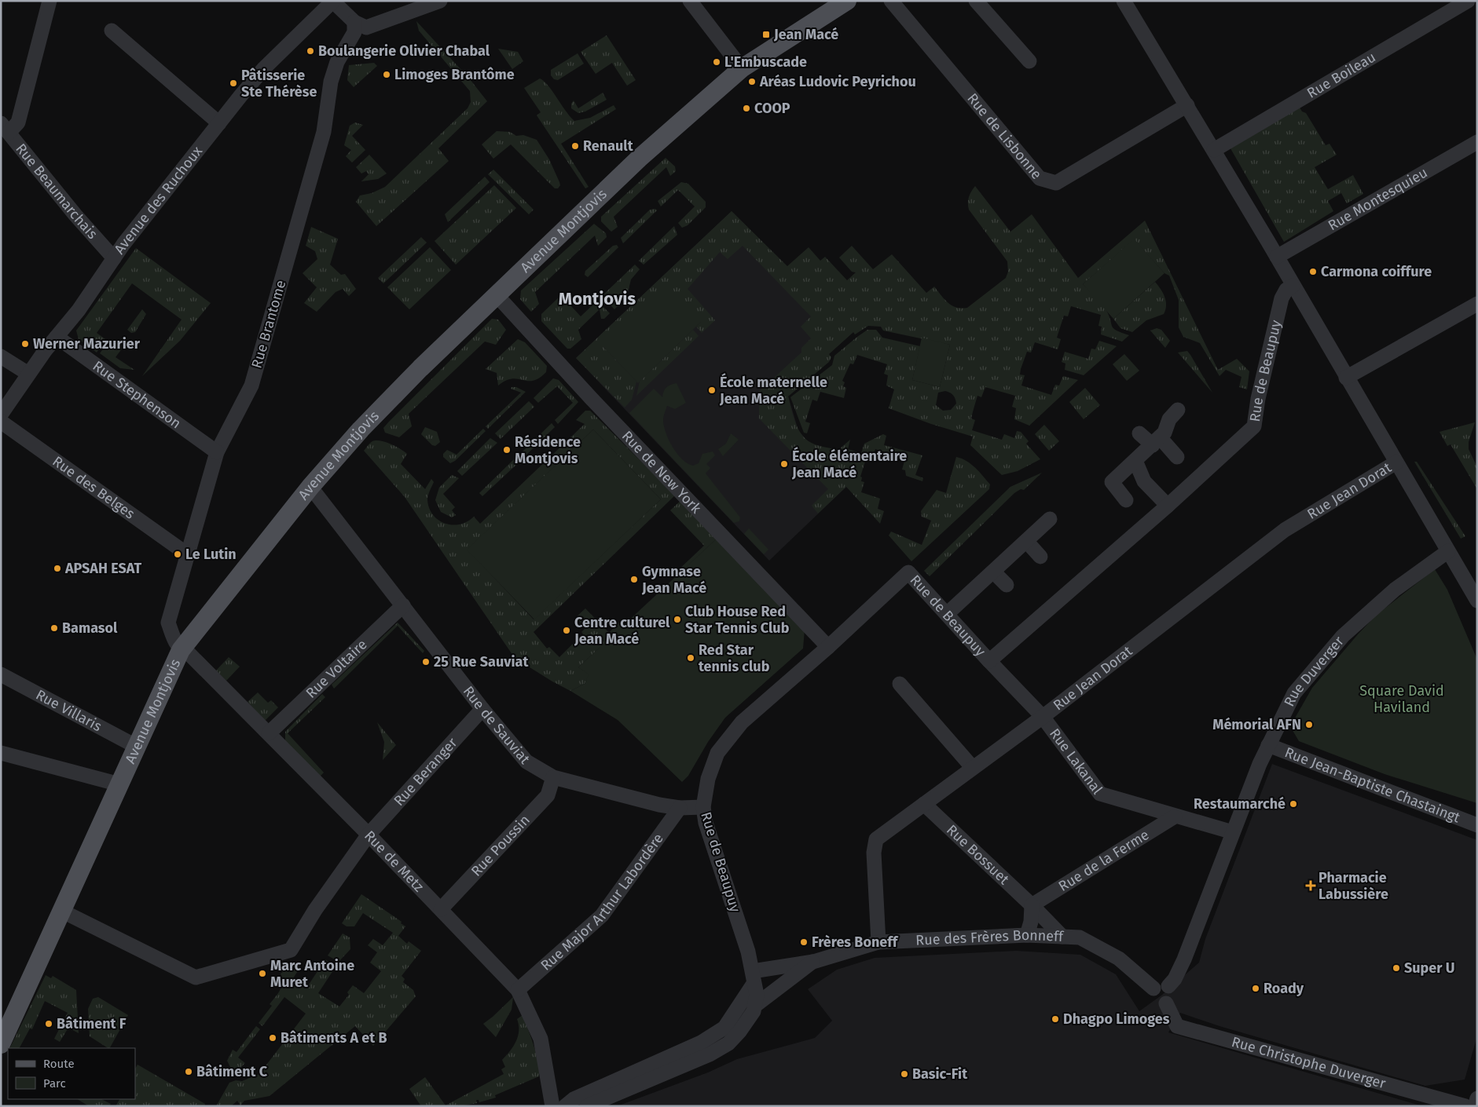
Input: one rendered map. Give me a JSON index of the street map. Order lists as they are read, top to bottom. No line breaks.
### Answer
{"streets":{"main road":["Avenue Montjovis"],"street":["Rue Boileau","Rue de Lisbonne","Rue Beaumarchais","Rue Montesquieu","Avenue des Ruchoux","Rue Brantome","Rue de Beaupuy","Rue Stephenson","Rue de New York","Rue des Belges","Rue Jean Dorat","Rue Voltaire","Rue Duverger","Rue Villaris","Rue de Sauviat","Rue Lakanal","Rue Beranger","Rue Jean-Baptiste Chastaingt","Rue Poussin","Rue Bossuet","Rue de Metz","Rue de la Ferme","Rue Major Arthur Labordère","Rue des Frères Bonneff","Rue Christophe Duverger"]},"crossings":[["Rue Beaumarchais","Avenue des Ruchoux"],["Avenue des Ruchoux","Rue Stephenson"],["Avenue Montjovis","Rue Brantome"],["Avenue Montjovis","Rue de New York"],["Avenue Montjovis","Rue Villaris"],["Avenue Montjovis","Rue de Sauviat"],["Avenue Montjovis","Rue Beranger"],["Avenue Montjovis","Rue de Metz"],["Rue Brantome","Rue Stephenson"],["Rue Brantome","Rue des Belges"],["Rue Brantome","Rue de Metz"],["Rue de Beaupuy","Rue de New York"],["Rue de Beaupuy","Rue de Sauviat"],["Rue de Beaupuy","Rue Lakanal"],["Rue de Beaupuy","Rue des Frères Bonneff"],["Rue Jean Dorat","Rue Lakanal"],["Rue Jean Dorat","Rue Bossuet"],["Rue Jean Dorat","Rue des Frères Bonneff"],["Rue Voltaire","Rue de Sauviat"],["Rue Voltaire","Rue de Metz"],["Rue Duverger","Rue Lakanal"],["Rue Duverger","Rue Jean-Baptiste Chastaingt"],["Rue de Sauviat","Rue Beranger"],["Rue de Sauviat","Rue Poussin"],["Rue de Sauviat","Rue Major Arthur Labordère"],["Rue Lakanal","Rue de la Ferme"],["Rue Beranger","Rue de Metz"],["Rue Poussin","Rue de Metz"],["Rue Bossuet","Rue de la Ferme"],["Rue Bossuet","Rue des Frères Bonneff"],["Rue de Metz","Rue Major Arthur Labordère"],["Rue des Frères Bonneff","Rue Christophe Duverger"]],"districts":["Montjovis"],"parks":["Square David Haviland"],"places":{"transit":["Jean Macé"],"other":["Boulangerie Olivier Chabal","L'Embuscade","Limoges Brantôme","Aréas Ludovic Peyrichou","Pâtisserie Ste Thérèse","COOP","Renault","Carmona coiffure","Werner Mazurier","École maternelle Jean Macé","Résidence Montjovis","École élémentaire Jean Macé","Le Lutin","APSAH ESAT","Gymnase Jean Macé","Club House Red Star Tennis Club","Bamasol","Centre culturel Jean Macé","Red Star tennis club","25 Rue Sauviat","Mémorial AFN","Restaumarché","Frères Boneff","Super U","Marc Antoine Muret","Roady","Dhagpo Limoges","Bâtiment F","Bâtiments A et B","Bâtiment C","Basic-Fit"],"health":["Pharmacie Labussière"]},"legend":["Route","Parc"]}
